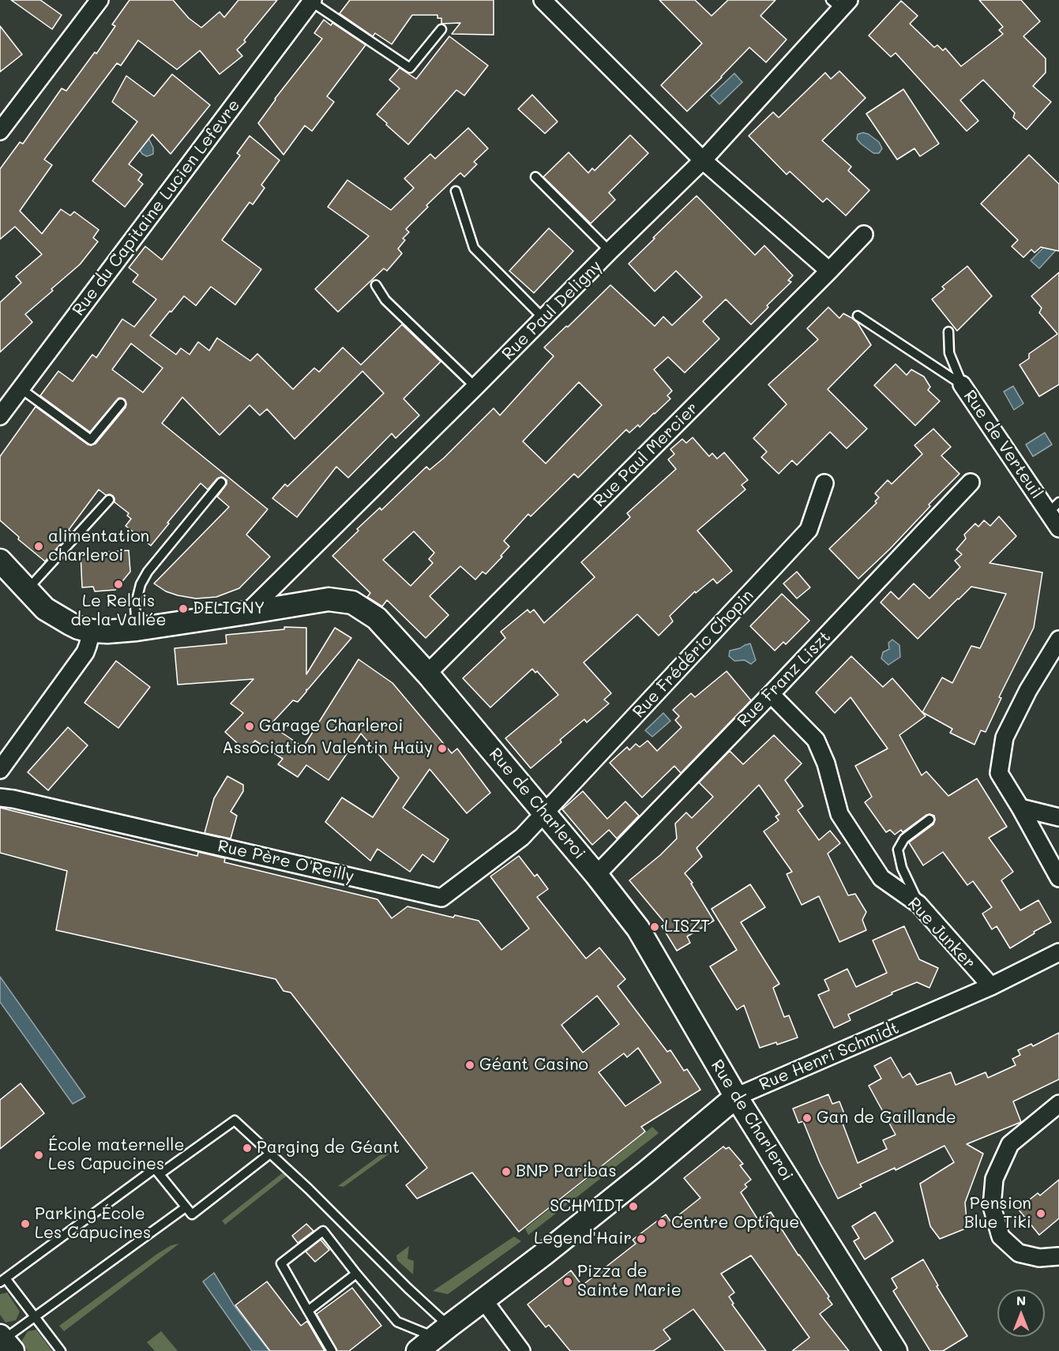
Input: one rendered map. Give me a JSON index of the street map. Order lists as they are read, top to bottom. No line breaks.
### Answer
{"streets":{"street":["Rue du Capitaine Lucien Lefevre","Rue Paul Deligny","Rue de Verteuil","Rue Paul Mercier","Rue Frédéric Chopin","Rue Franz Liszt","Rue de Charleroi","Rue Père O'Reilly","Rue Junker","Rue Henri Schmidt"]},"crossings":[["Rue Paul Deligny","Rue de Charleroi"],["Rue Paul Mercier","Rue de Charleroi"],["Rue Frédéric Chopin","Rue de Charleroi"],["Rue Frédéric Chopin","Rue Père O'Reilly"],["Rue Franz Liszt","Rue de Charleroi"],["Rue Franz Liszt","Rue Junker"],["Rue de Charleroi","Rue Père O'Reilly"],["Rue de Charleroi","Rue Henri Schmidt"],["Rue Junker","Rue Henri Schmidt"]],"places":["alimentation charleroi","Le Relais de la Vallée","DELIGNY","Garage Charleroi","Association Valentin Haüy","LISZT","Géant Casino","Gan de Gaillande","Parging de Géant","École maternelle Les Capucines","BNP Paribas","SCHMIDT","Pension Blue Tiki","Centre Optique","Parking École Les Capucines","Legend'Hair","Pizza de Sainte Marie"],"north":"top"}
